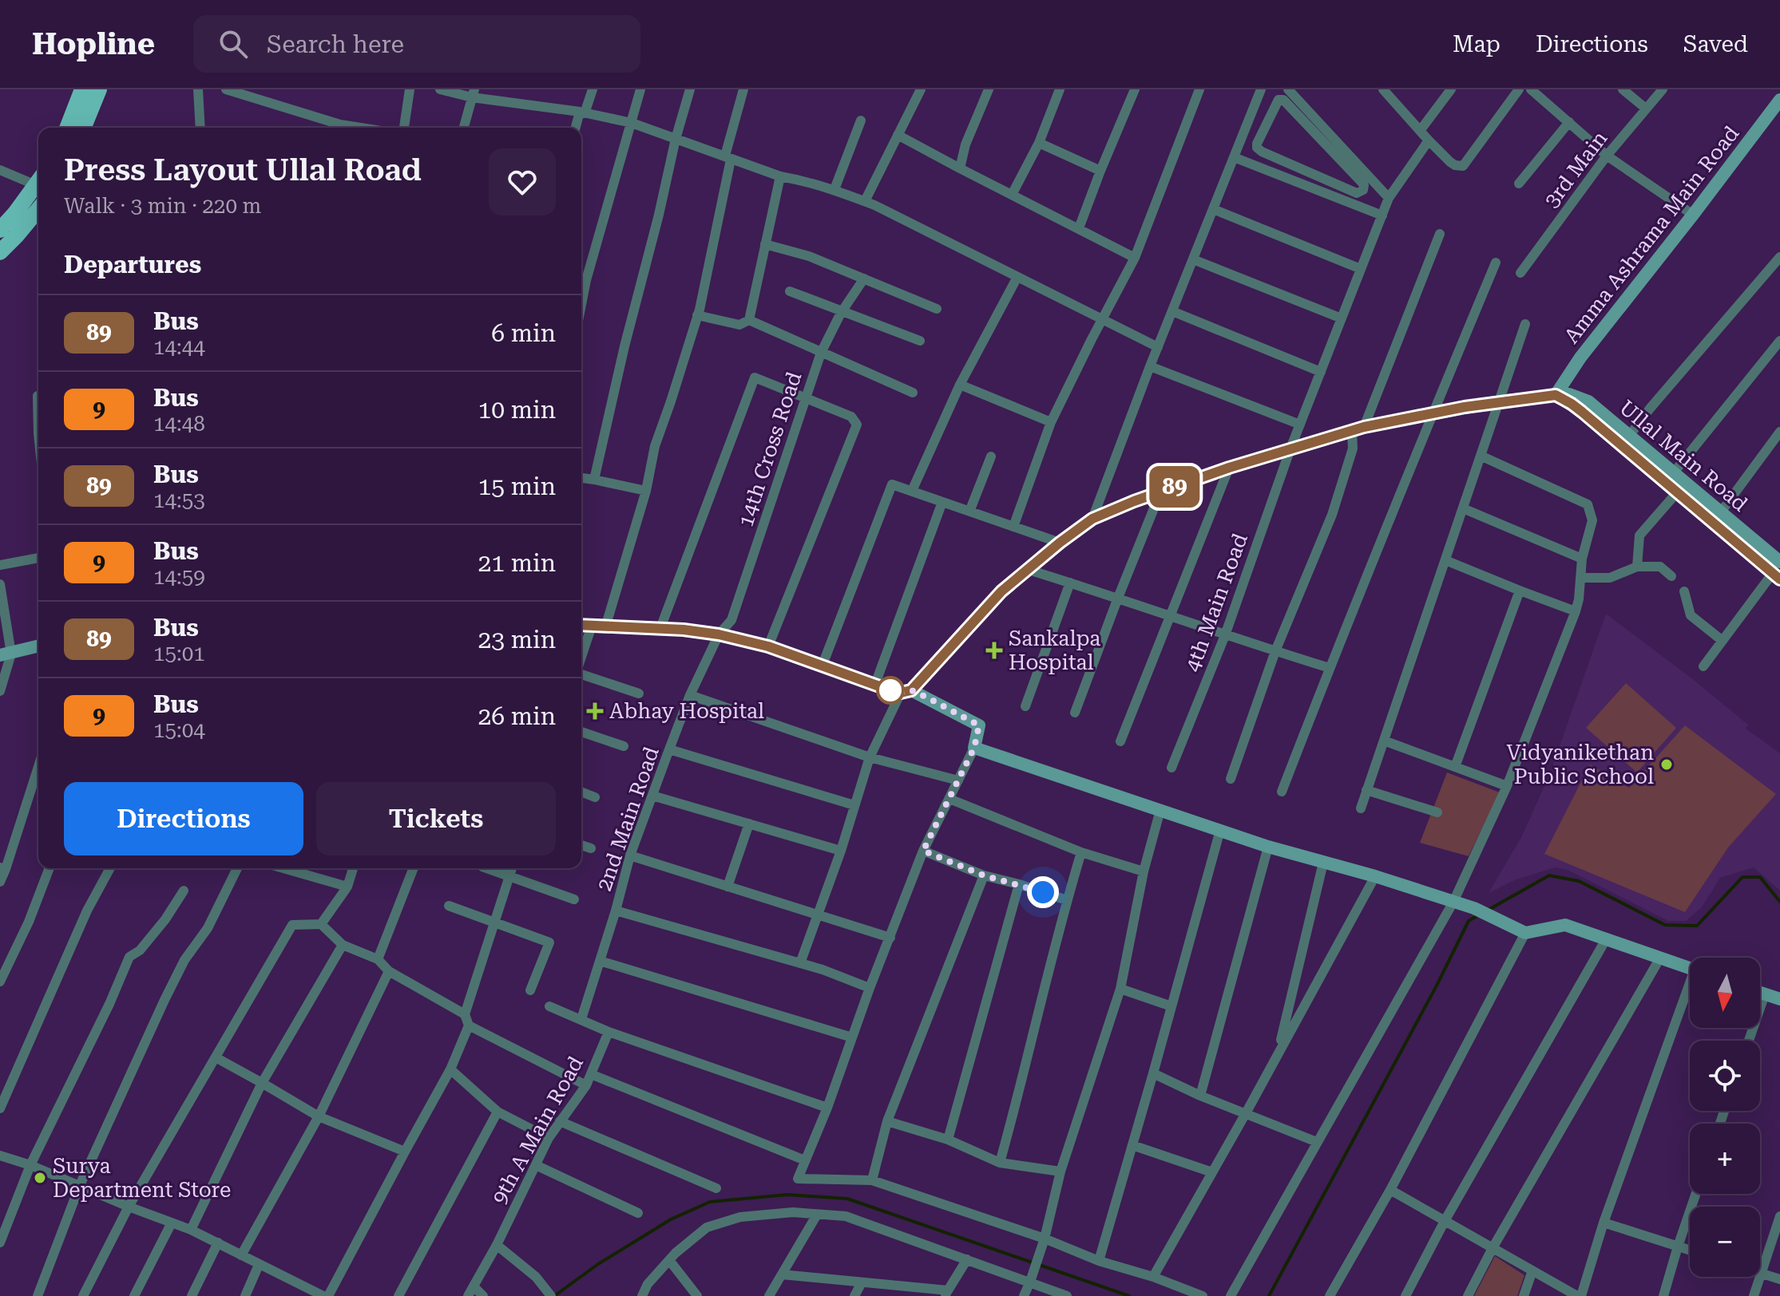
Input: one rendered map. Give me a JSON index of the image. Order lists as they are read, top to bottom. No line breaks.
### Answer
{"streets":{"main road":["Amma Ashrama Main Road","Ullal Main Road"],"street":["3rd Main","14th Cross Road","4th Main Road","2nd Main Road","9th A Main Road"]},"crossings":[["Amma Ashrama Main Road","Ullal Main Road"],["14th Cross Road","2nd Main Road"],["Ullal Main Road","4th Main Road"]],"places":{"health":["Sankalpa Hospital","Abhay Hospital"],"other":["Vidyanikethan Public School","Surya Department Store"]},"lines":["bus line 89"],"north":"bottom","page":{"header":"Hopline","search":"Search here","nav":["Map","Directions","Saved"],"on_map":"89","heading":[["Press Layout Ullal Road","Walk · 3 min · 220 m"],"Departures"],"list":[{"mark":"89","name":"Bus","note":"14:44","value":"6 min"},{"mark":"9","name":"Bus","note":"14:48","value":"10 min"},{"mark":"89","name":"Bus","note":"14:53","value":"15 min"},{"mark":"9","name":"Bus","note":"14:59","value":"21 min"},{"mark":"89","name":"Bus","note":"15:01","value":"23 min"},{"mark":"9","name":"Bus","note":"15:04","value":"26 min"}],"buttons":["Directions","Tickets"],"map_buttons":["+","−"]}}
